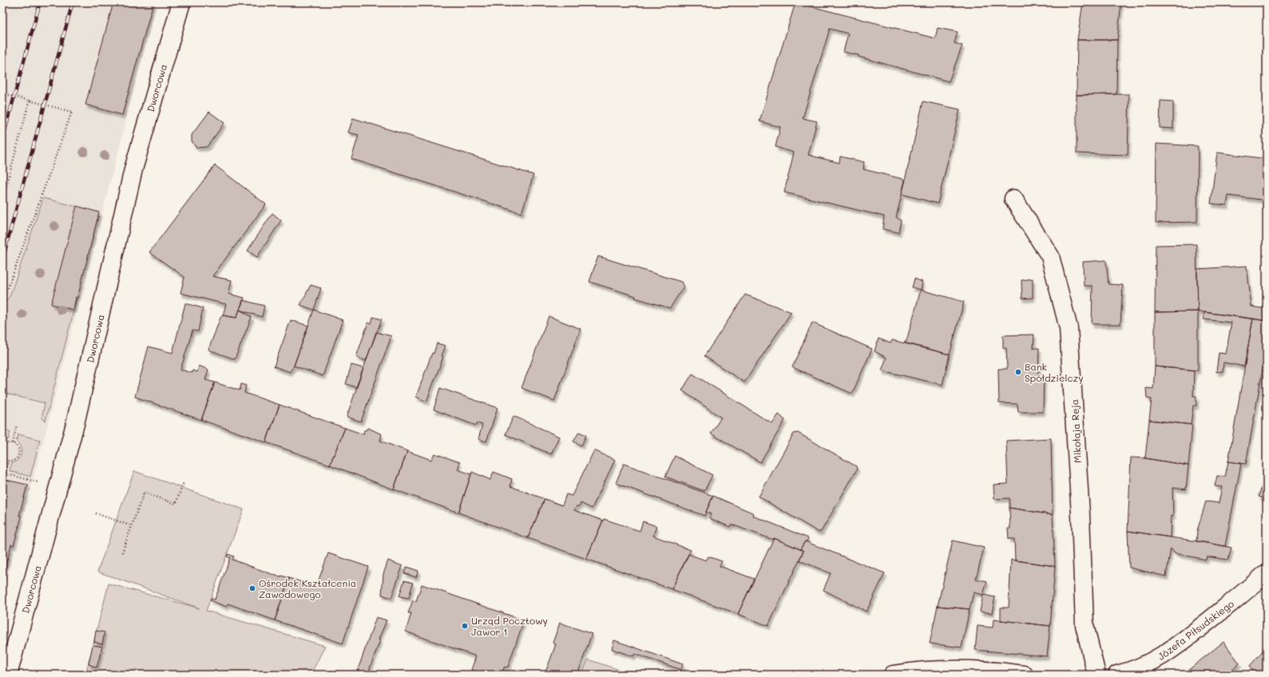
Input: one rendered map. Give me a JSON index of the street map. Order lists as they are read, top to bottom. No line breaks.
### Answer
{"streets":{"street":["Dworcowa","Mikołaja Reja","Józefa Piłsudskiego"]},"places":["Bank Spółdzielczy","Ośrodek Kształcenia Zawodowego","Urząd Pocztowy Jawor 1"]}
